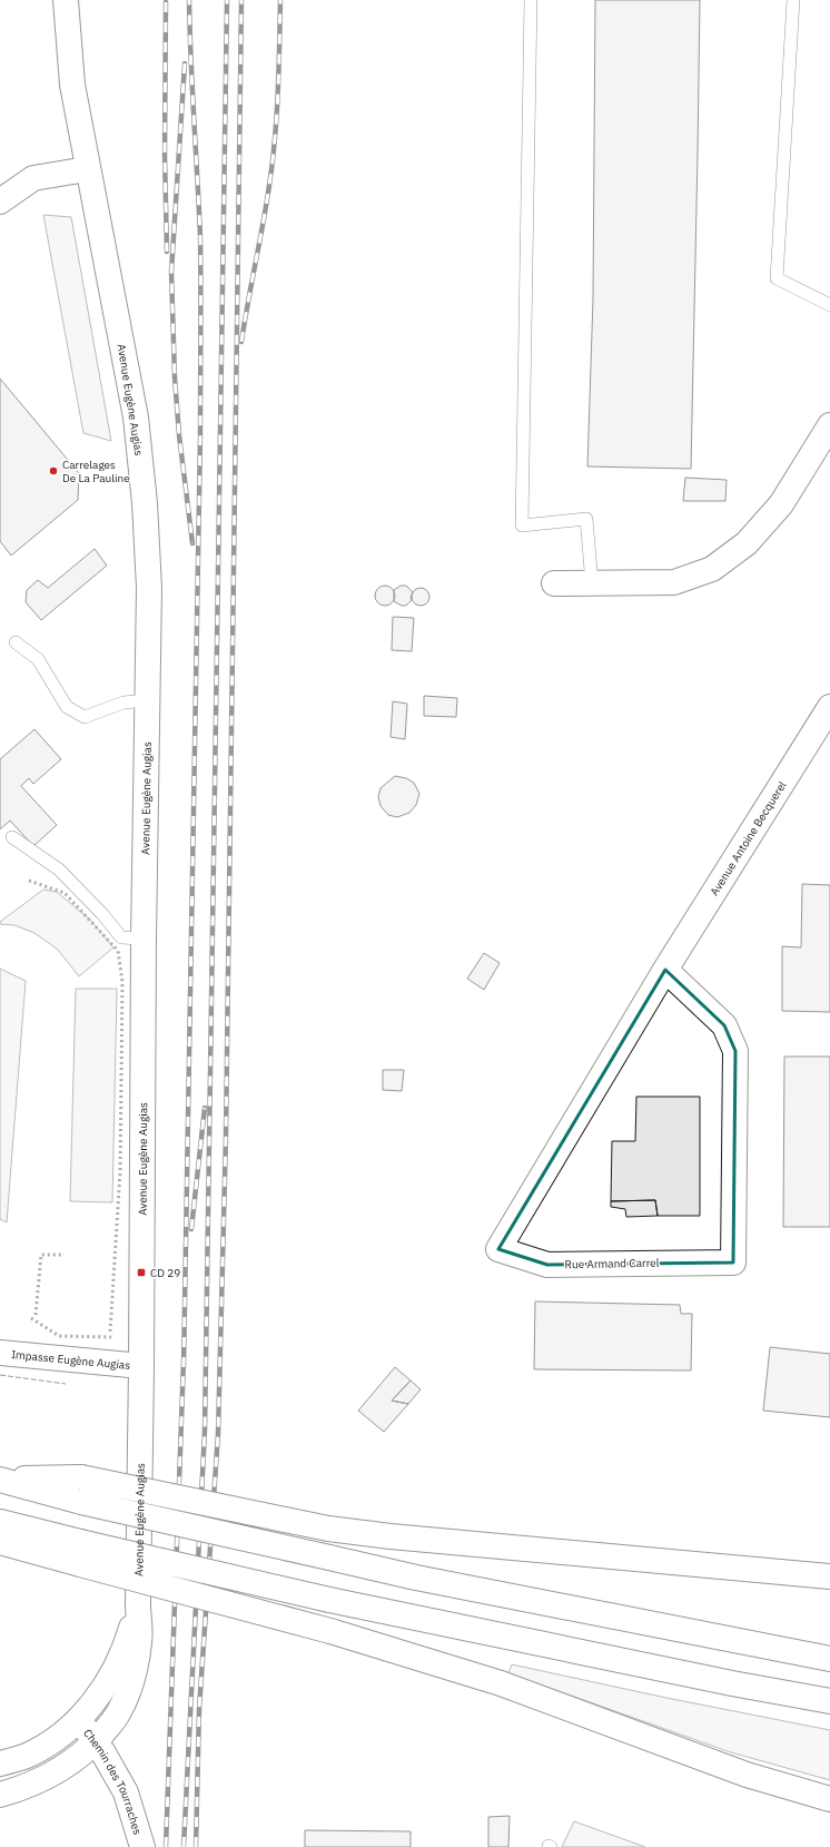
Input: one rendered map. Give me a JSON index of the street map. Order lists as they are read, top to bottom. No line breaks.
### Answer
{"streets":{"main road":["Avenue Eugène Augias","Avenue Antoine Becquerel","Rue Armand Carrel","Impasse Eugène Augias","Chemin des Tourraches"]},"crossings":[["Avenue Eugène Augias","Impasse Eugène Augias"],["Avenue Eugène Augias","Chemin des Tourraches"],["Avenue Antoine Becquerel","Rue Armand Carrel"]],"places":{"other":["Carrelages De La Pauline"],"transit":["CD 29"]}}
